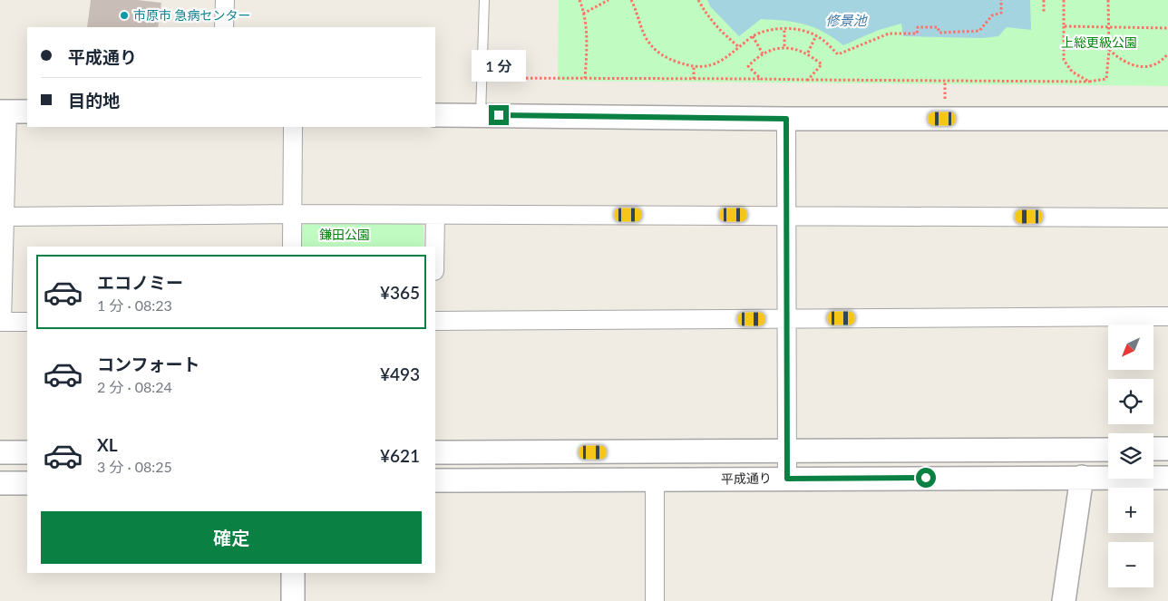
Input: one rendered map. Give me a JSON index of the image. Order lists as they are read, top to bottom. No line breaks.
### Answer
{"streets":{"street":["平成通り"]},"water":["修景池"],"parks":["上総更級公園","鎌田公園"],"places":["市原市 急病センター"],"north":"bottom left","page":{"banner":["平成通り","目的地"],"bubble":"1 分","list":[{"name":"エコノミー","note":"1 分 · 08:23","value":"¥365"},{"name":"コンフォート","note":"2 分 · 08:24","value":"¥493"},{"name":"XL","note":"3 分 · 08:25","value":"¥621"}],"map_buttons":["+","−"],"buttons":"確定"}}
